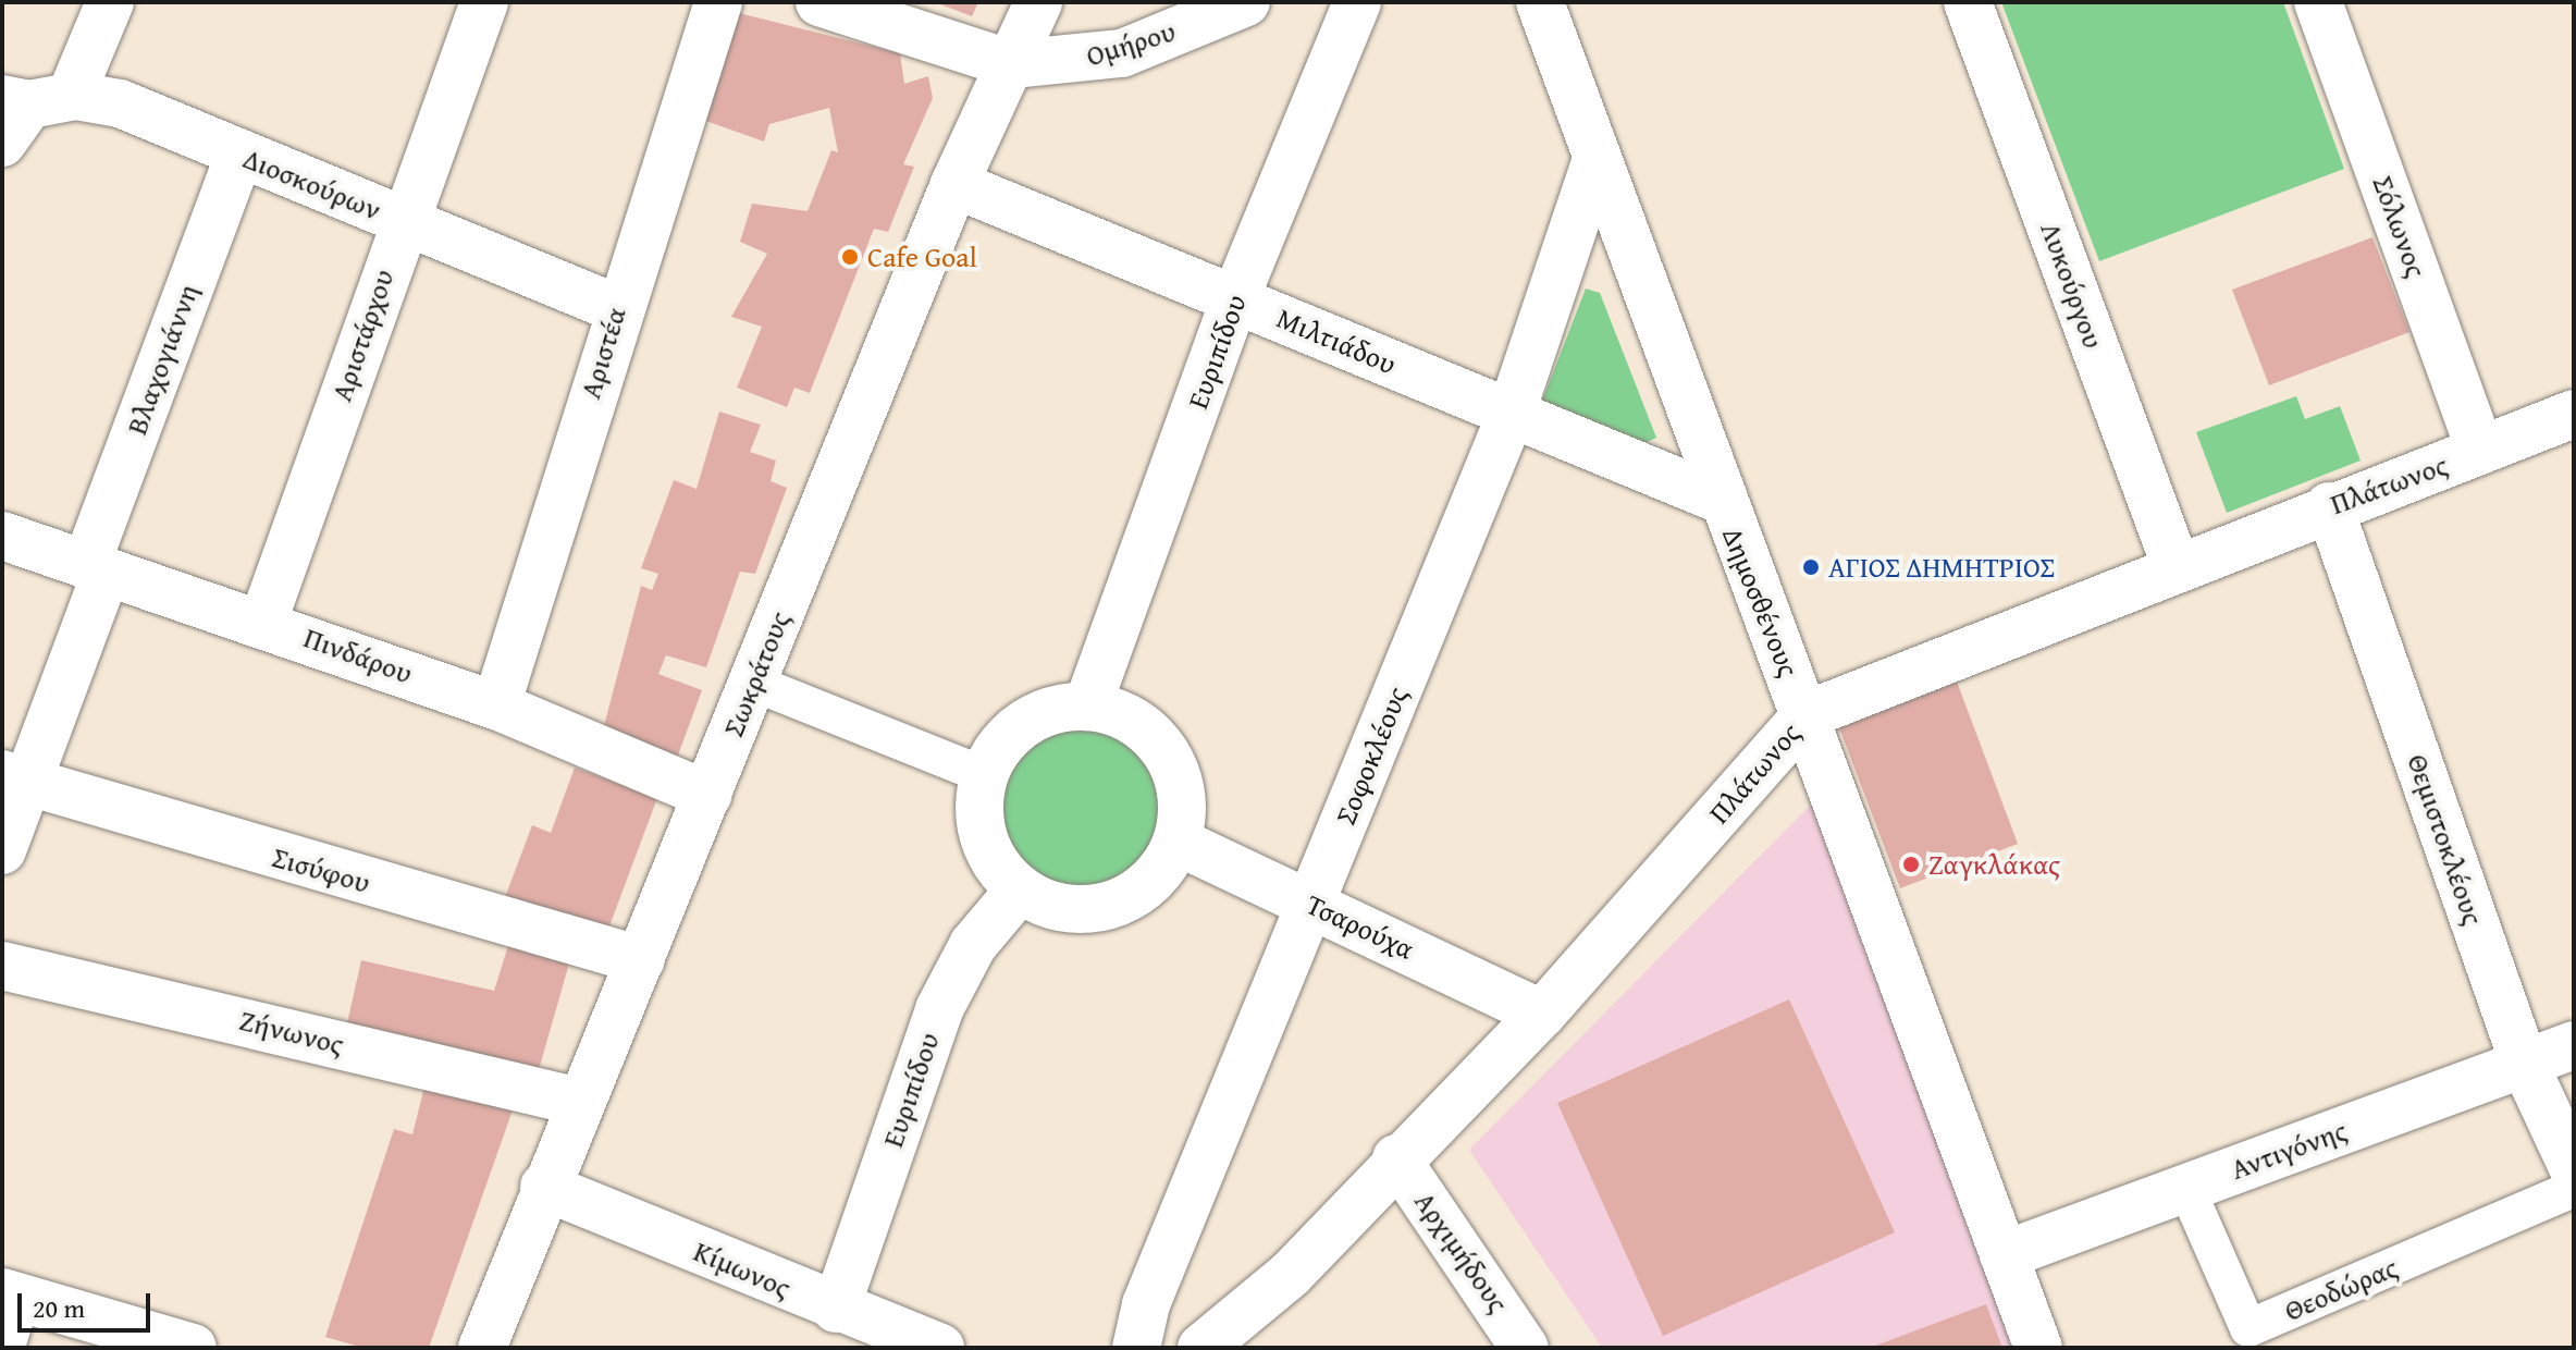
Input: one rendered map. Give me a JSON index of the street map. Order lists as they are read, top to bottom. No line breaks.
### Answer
{"streets":{"street":["Ομήρου","Διοσκούρων","Σόλωνος","Λυκούργου","Αριστάρχου","Μιλτιάδου","Ευριπίδου","Αριστέα","Βλαχογιάννη","Πλάτωνος","Δημοσθένους","Πινδάρου","Σωκράτους","Σοφοκλέους","Θεμιστοκλέους","Σισύφου","Τσαρούχα","Ζήνωνος","Αντιγόνης","Αρχιμήδους","Κίμωνος","Θεοδώρας"]},"crossings":[["Ομήρου","Σωκράτους"],["Διοσκούρων","Αριστάρχου"],["Διοσκούρων","Αριστέα"],["Διοσκούρων","Βλαχογιάννη"],["Σόλωνος","Πλάτωνος"],["Λυκούργου","Πλάτωνος"],["Αριστάρχου","Πινδάρου"],["Μιλτιάδου","Ευριπίδου"],["Μιλτιάδου","Δημοσθένους"],["Μιλτιάδου","Σωκράτους"],["Μιλτιάδου","Σοφοκλέους"],["Ευριπίδου","Τσαρούχα"],["Ευριπίδου","Κίμωνος"],["Αριστέα","Πινδάρου"],["Βλαχογιάννη","Πινδάρου"],["Βλαχογιάννη","Σισύφου"],["Πλάτωνος","Δημοσθένους"],["Πλάτωνος","Θεμιστοκλέους"],["Πλάτωνος","Τσαρούχα"],["Πλάτωνος","Αρχιμήδους"],["Δημοσθένους","Σοφοκλέους"],["Δημοσθένους","Αντιγόνης"],["Πινδάρου","Σωκράτους"],["Σωκράτους","Σισύφου"],["Σωκράτους","Ζήνωνος"],["Σωκράτους","Κίμωνος"],["Σοφοκλέους","Τσαρούχα"],["Θεμιστοκλέους","Αντιγόνης"],["Αντιγόνης","Θεοδώρας"]],"places":["Cafe Goal","ΑΓΙΟΣ ΔΗΜΗΤΡΙΟΣ","Ζαγκλάκας"],"scale_bar":"20 m"}
